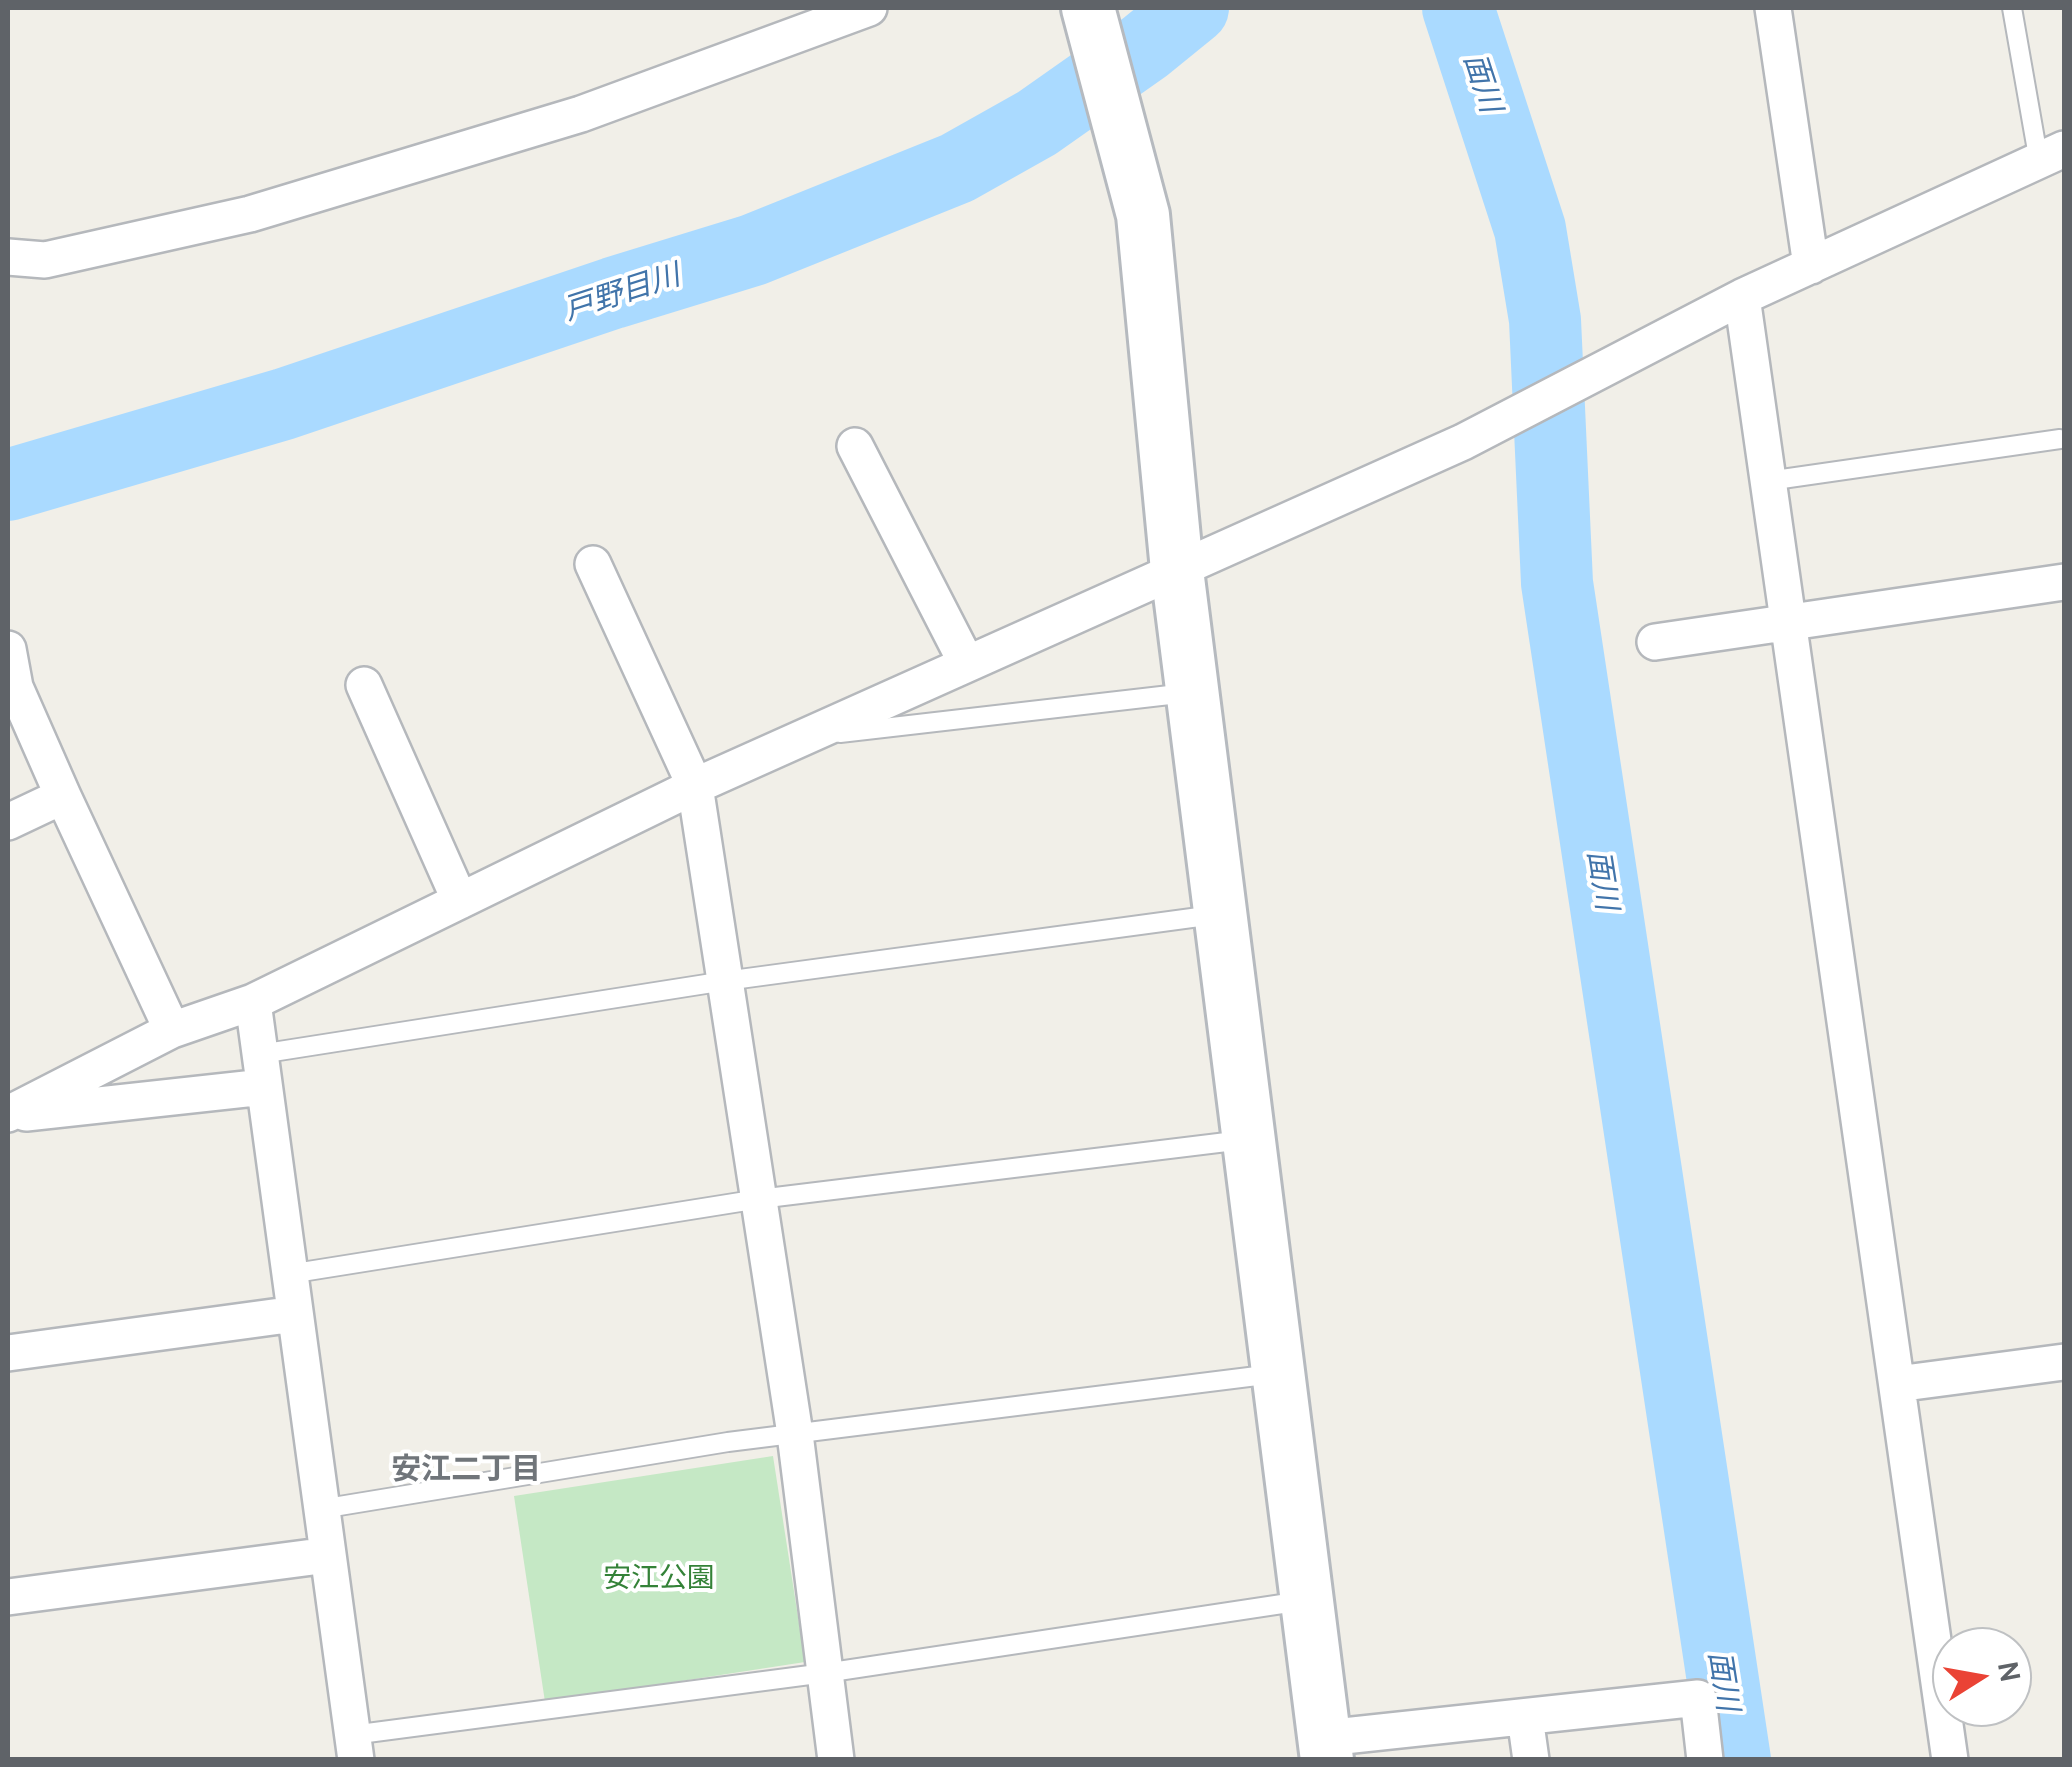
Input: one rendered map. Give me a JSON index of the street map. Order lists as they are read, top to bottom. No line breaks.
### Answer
{"districts":["安江二丁目"],"water":["面川","戸野目川"],"parks":["安江公園"],"north":"right"}
